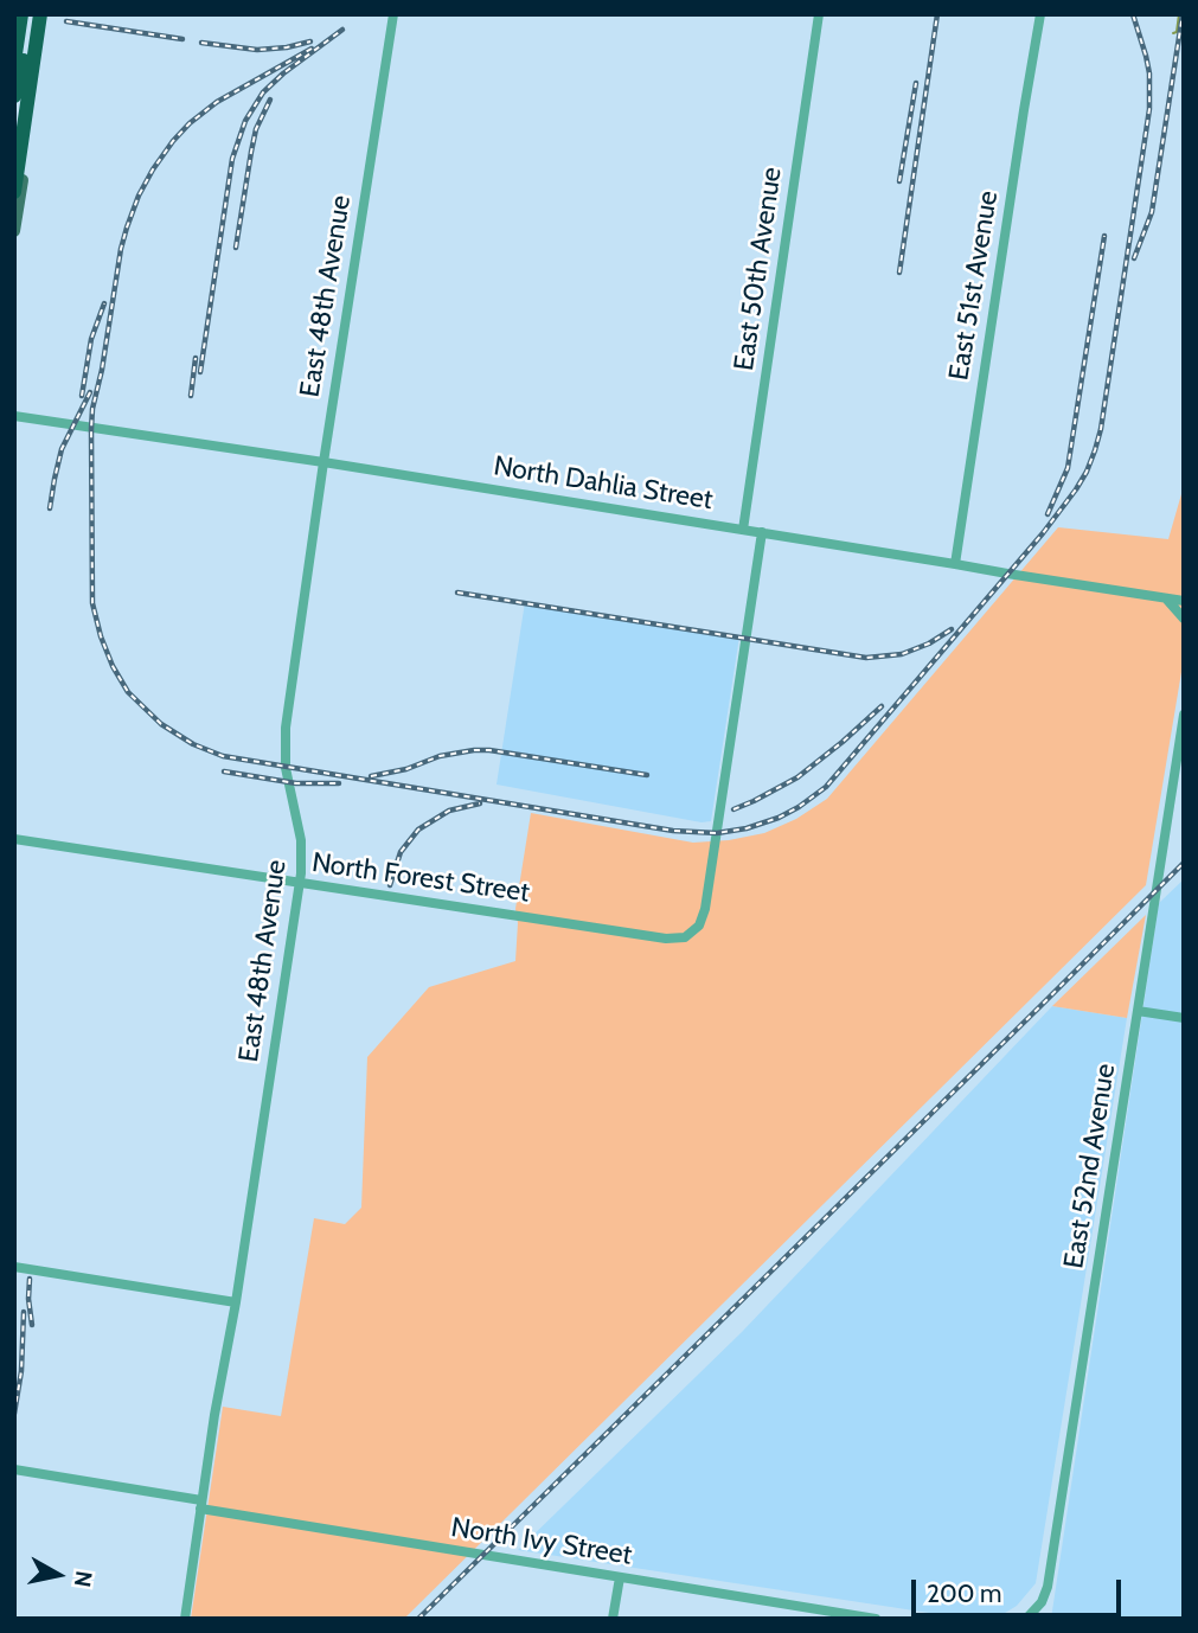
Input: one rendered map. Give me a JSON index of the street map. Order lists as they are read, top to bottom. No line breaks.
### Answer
{"streets":{"street":["East 50th Avenue","East 51st Avenue","East 48th Avenue","North Dahlia Street","North Forest Street","East 52nd Avenue","North Ivy Street"]},"crossings":[["East 50th Avenue","North Dahlia Street"],["East 51st Avenue","North Dahlia Street"],["East 48th Avenue","North Dahlia Street"],["East 48th Avenue","North Forest Street"],["East 48th Avenue","North Ivy Street"],["North Dahlia Street","North Forest Street"]],"scale_bar":"200 m","north":"right"}
